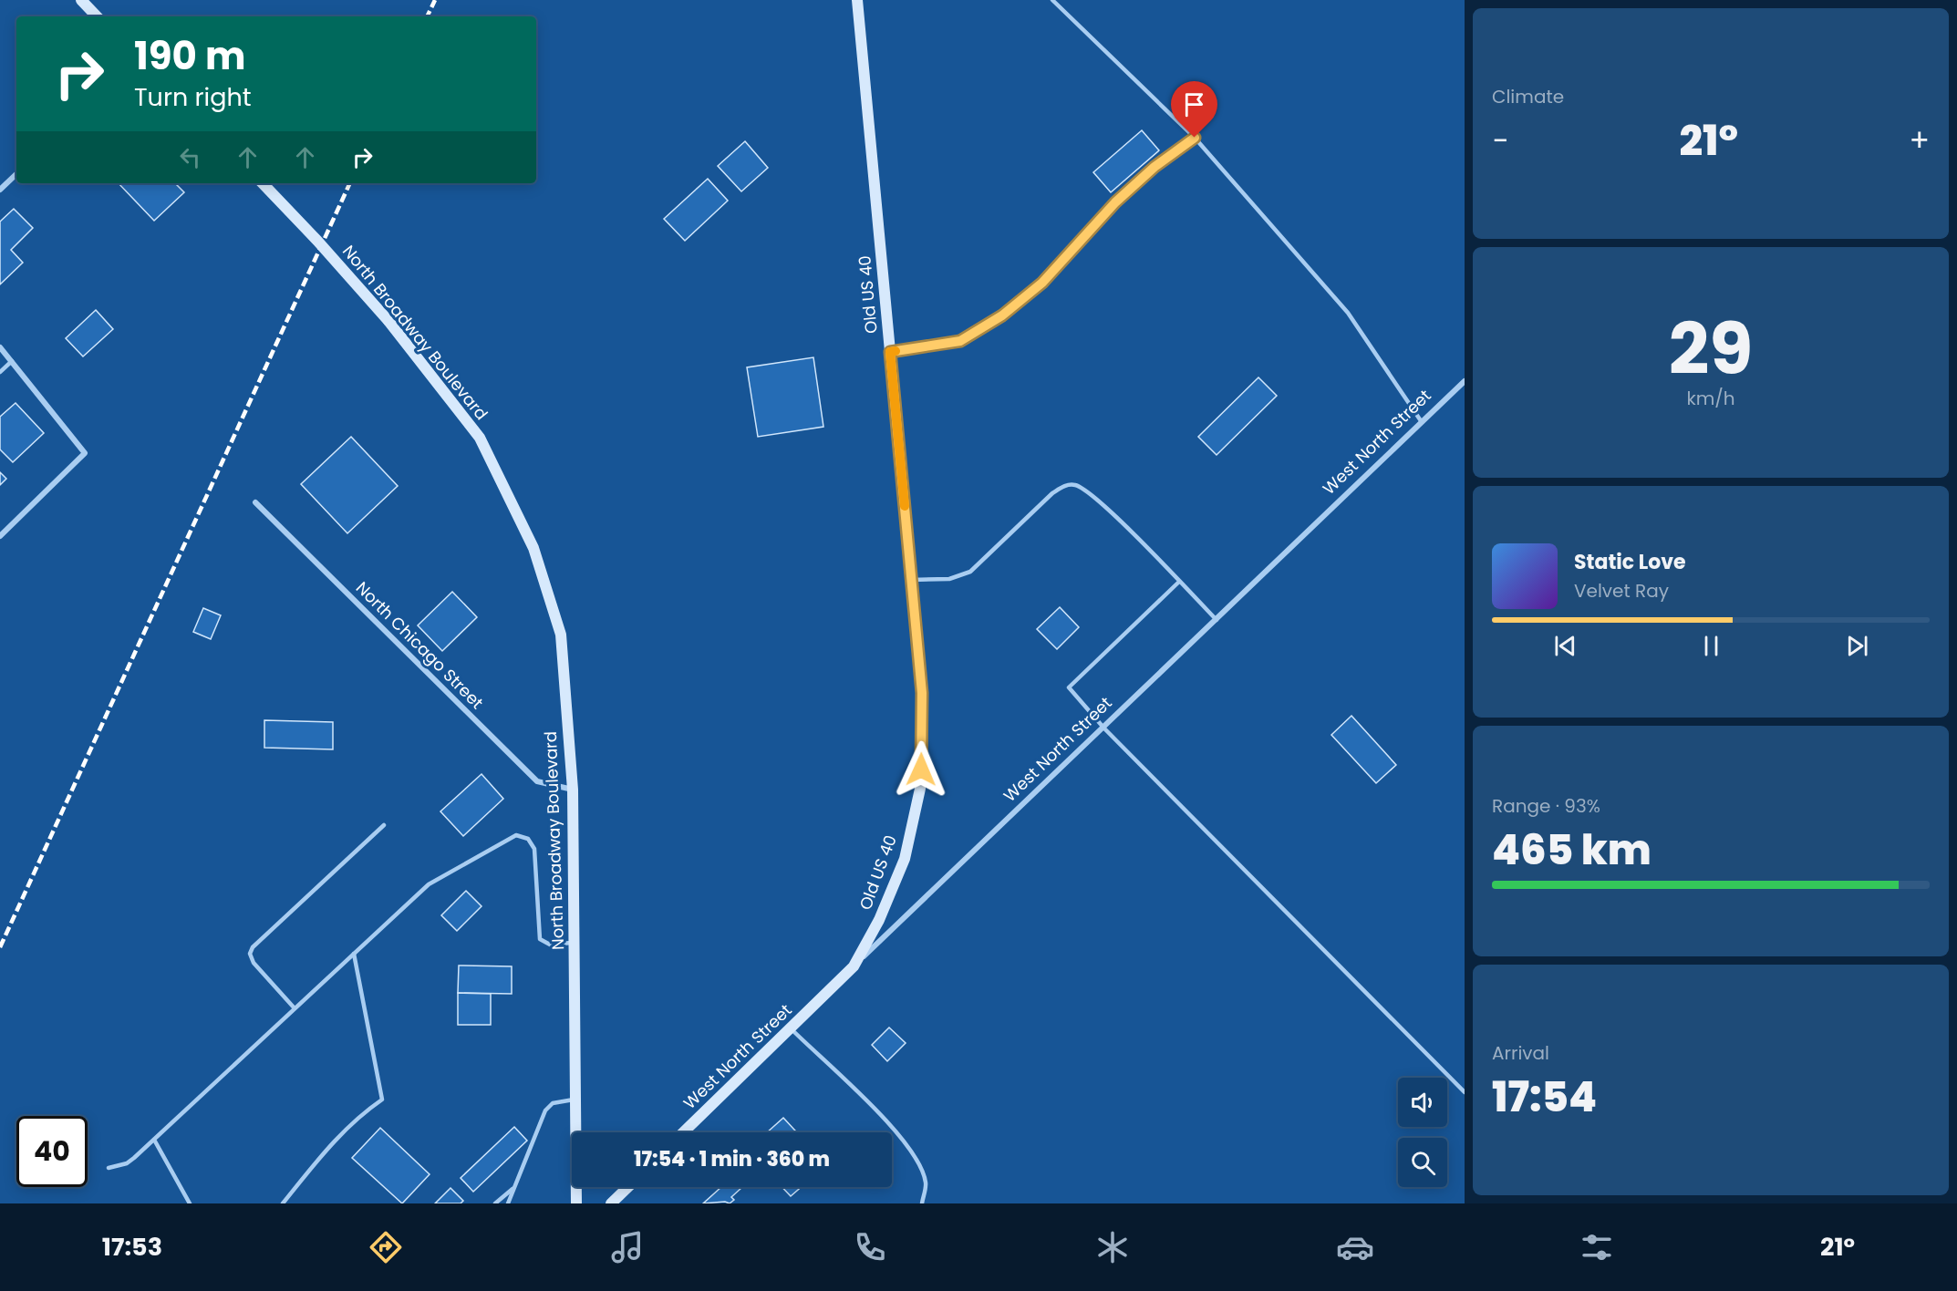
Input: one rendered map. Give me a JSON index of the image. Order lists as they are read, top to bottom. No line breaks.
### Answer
{"streets":{"street":["Old US 40","North Broadway Boulevard","West North Street","North Chicago Street"]},"crossings":[["Old US 40","West North Street"],["North Broadway Boulevard","North Chicago Street"]],"page":{"tile":["Climate",["29","km/h"],["Range · 93%","465 km"],["Arrival","17:54"]],"turn":["190 m","Turn right"],"heat":["−","21°","+"],"song":["Static Love","Velvet Ray"],"limit":"40","trip":"17:54 · 1 min · 360 m","tabs":["17:53","21°"]}}
